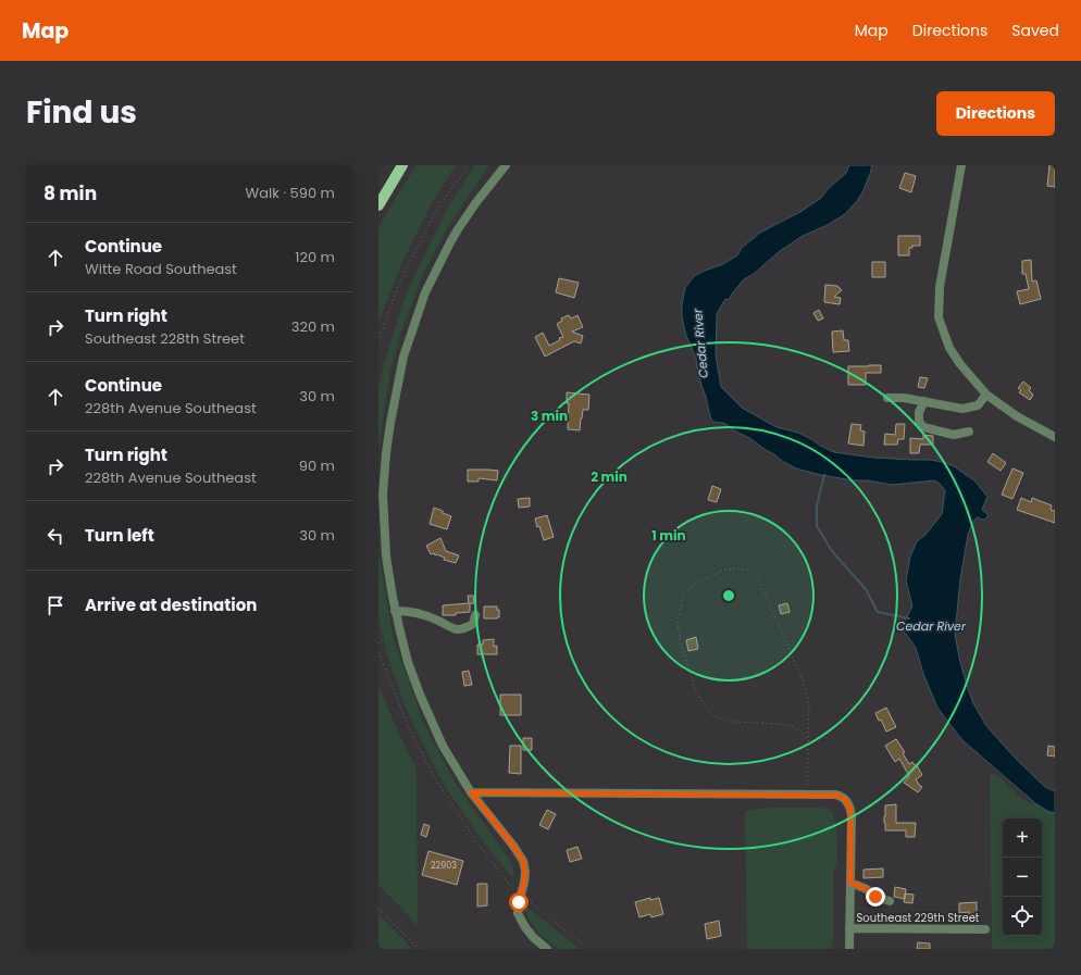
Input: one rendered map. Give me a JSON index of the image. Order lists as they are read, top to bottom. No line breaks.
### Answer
{"streets":{"street":["Southeast 229th Street"]},"water":["Cedar River"],"house_numbers":["22903"],"page":{"header":"Map","nav":["Map","Directions","Saved"],"title":"Find us","buttons":"Directions","heading":["8 min","Walk · 590 m"],"list":[["Continue","Witte Road Southeast","120 m"],["Turn right","Southeast 228th Street","320 m"],["Continue","228th Avenue Southeast","30 m"],["Turn right","228th Avenue Southeast","90 m"],["Turn left","30 m"],"Arrive at destination"],"map_buttons":["+","−"]},"rings":["3 min","2 min","1 min"]}
